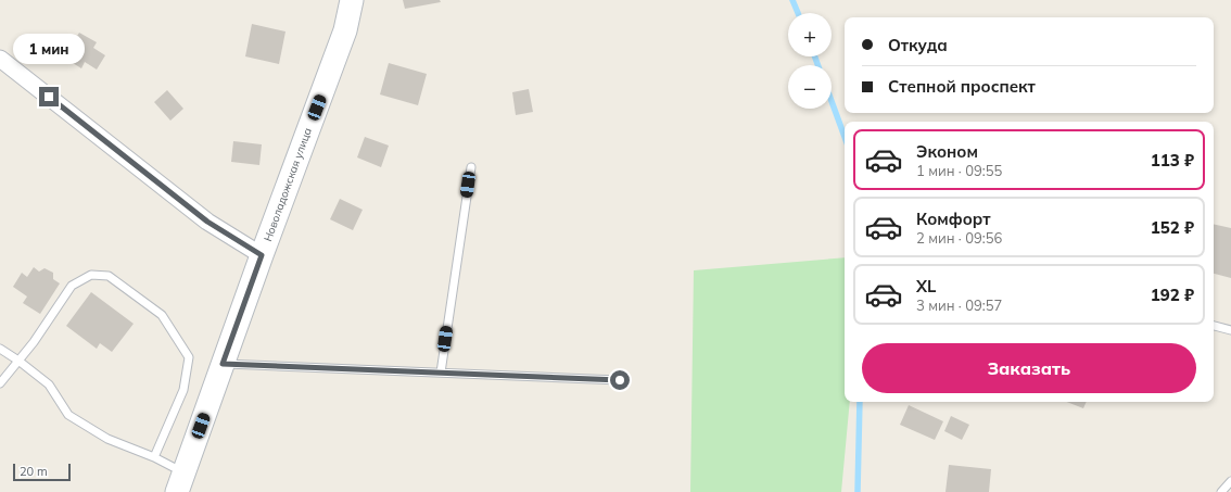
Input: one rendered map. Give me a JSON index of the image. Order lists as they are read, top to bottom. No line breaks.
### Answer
{"streets":{"street":["Новоладожская улица"]},"scale_bar":"20 m","page":{"map_buttons":["+","−"],"banner":["Откуда","Степной проспект"],"bubble":"1 мин","list":[{"name":"Эконом","note":"1 мин · 09:55","value":"113 ₽"},{"name":"Комфорт","note":"2 мин · 09:56","value":"152 ₽"},{"name":"XL","note":"3 мин · 09:57","value":"192 ₽"}],"buttons":"Заказать","scale":"20 m"}}
